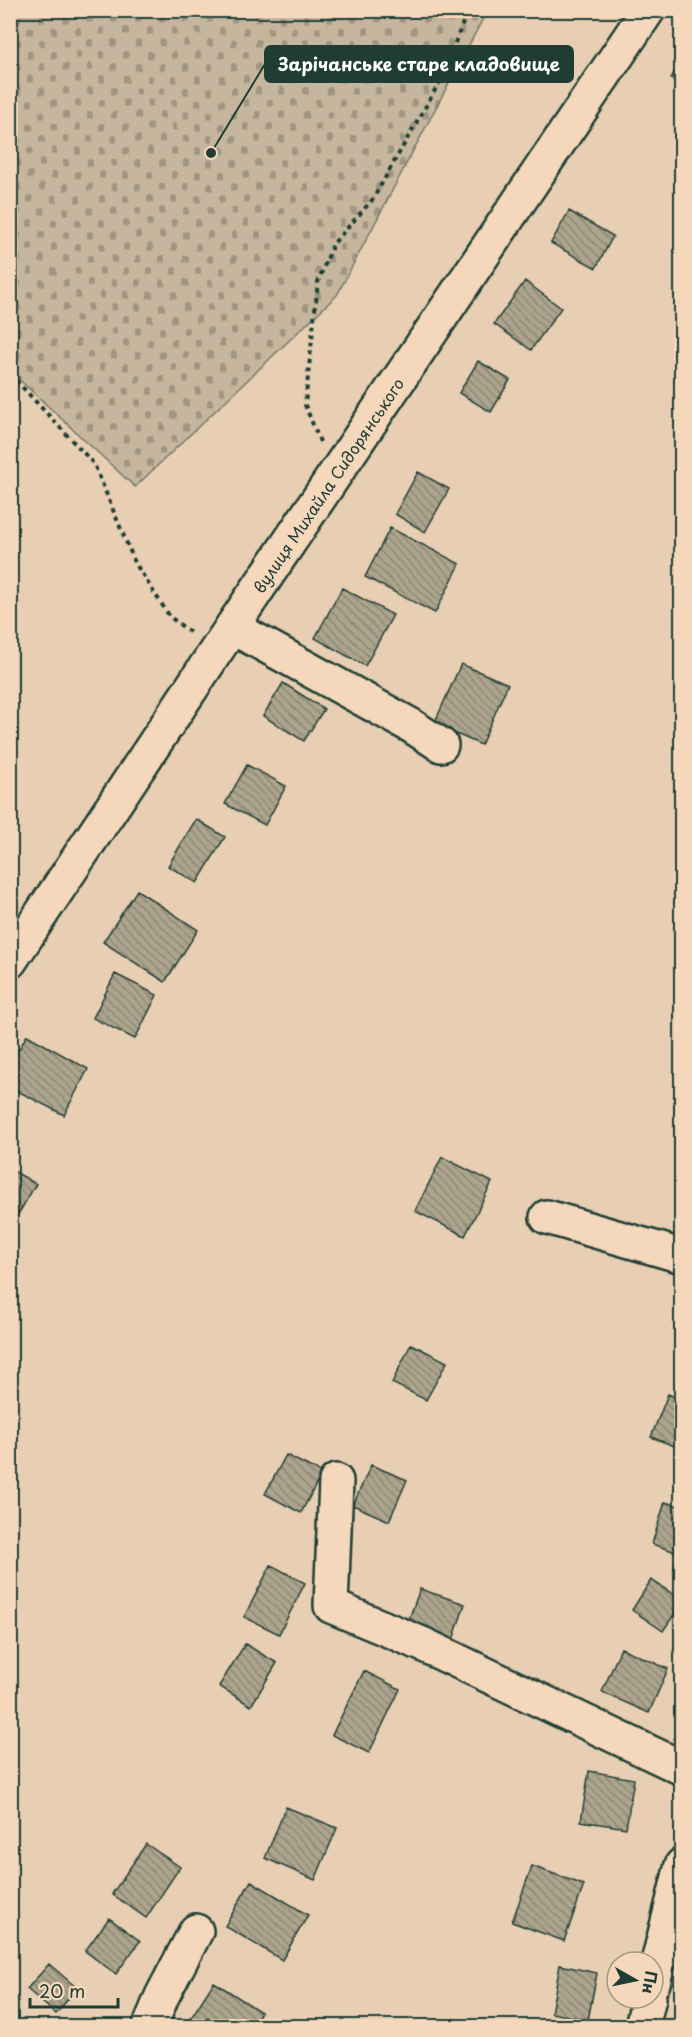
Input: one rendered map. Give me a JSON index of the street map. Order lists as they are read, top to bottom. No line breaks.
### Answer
{"streets":{"street":["вулиця Михайла Сидорянського"]},"places":["Зарічанське старе кладовище"],"scale_bar":"20 m","north":"right"}
